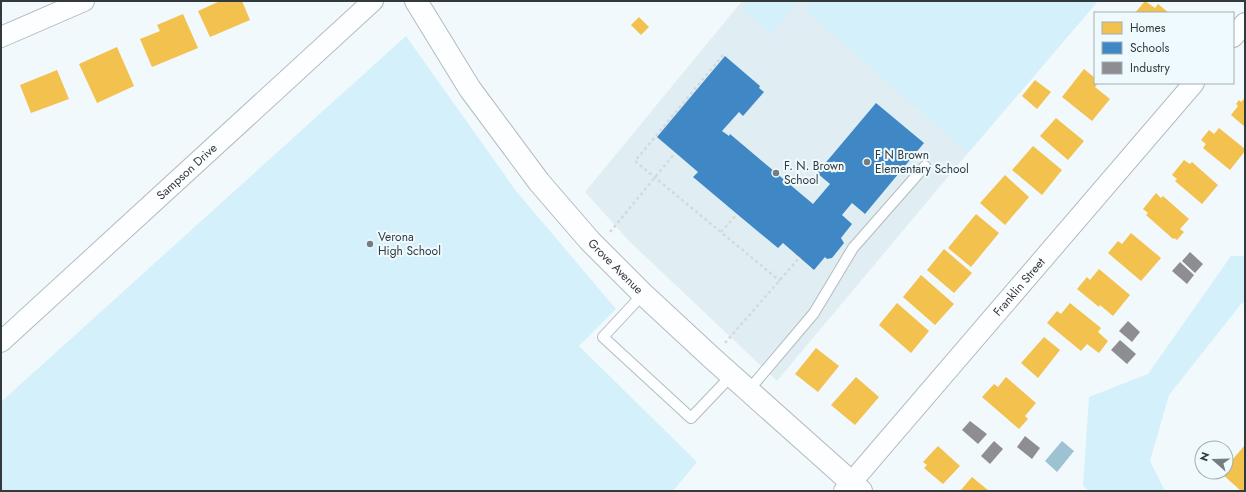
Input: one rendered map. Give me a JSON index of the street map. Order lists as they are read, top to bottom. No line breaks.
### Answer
{"streets":{"street":["Sampson Drive","Grove Avenue","Franklin Street"]},"crossings":[["Grove Avenue","Franklin Street"]],"places":["F N Brown Elementary School","F. N. Brown School","Verona High School"],"legend":["Homes","Schools","Industry"],"north":"left"}
